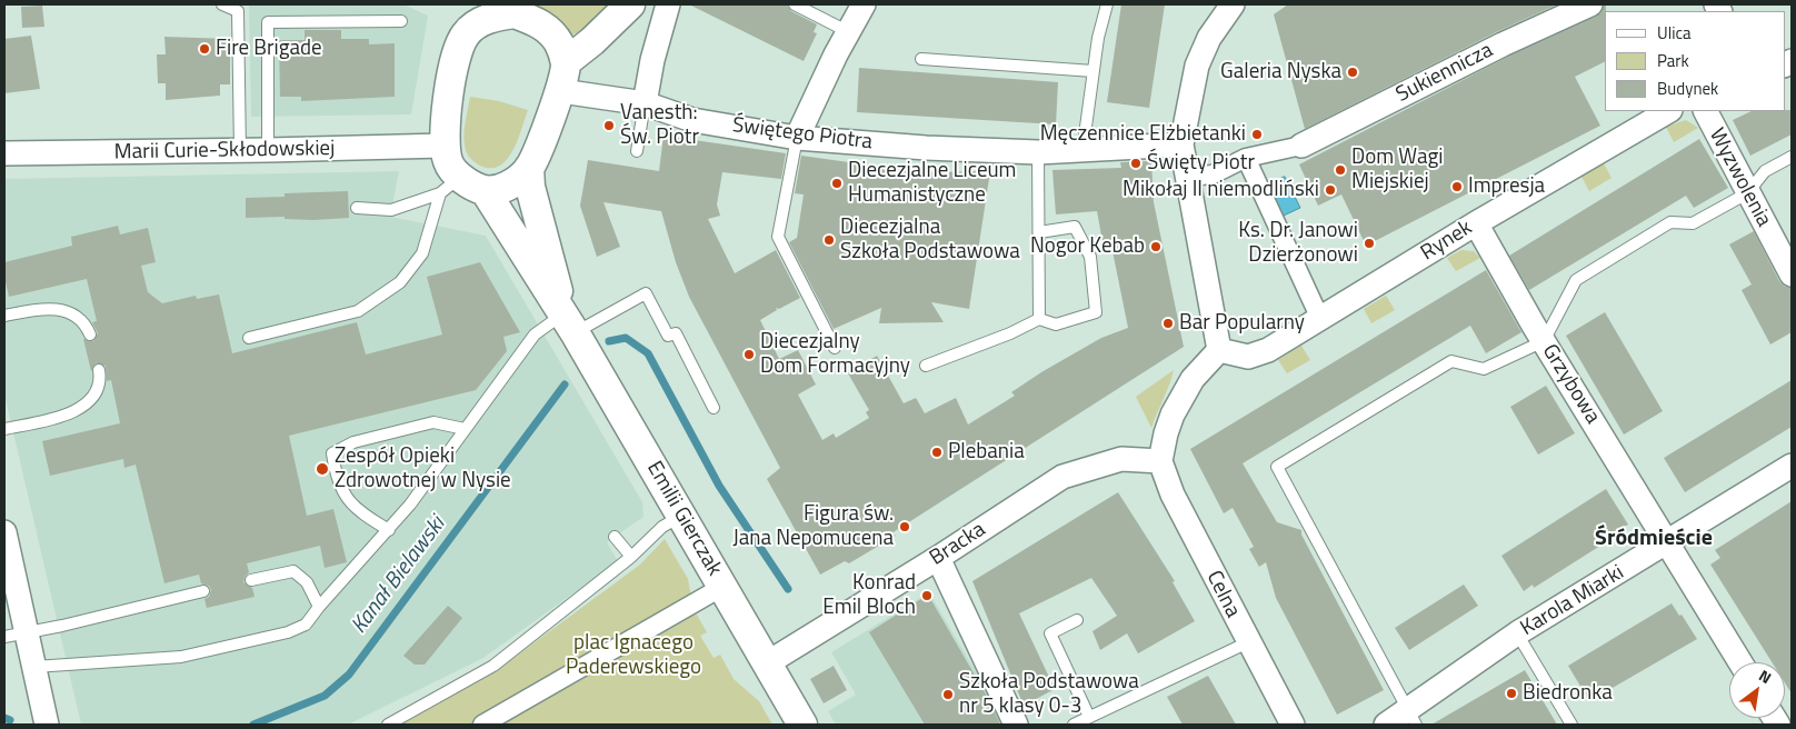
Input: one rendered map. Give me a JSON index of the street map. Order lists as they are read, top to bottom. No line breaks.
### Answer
{"streets":{"street":["Sukiennicza","Świętego Piotra","Marii Curie-Skłodowskiej","Wyzwolenia","Rynek","Grzybowa","Emilii Gierczak","Bracka","Celna","Karola Miarki"]},"crossings":[["Marii Curie-Skłodowskiej","Emilii Gierczak"],["Rynek","Grzybowa"],["Grzybowa","Karola Miarki"],["Emilii Gierczak","Bracka"],["Bracka","Celna"]],"districts":["Śródmieście"],"water":["Kanał Bielawski"],"parks":["plac Ignacego Paderewskiego"],"places":["Fire Brigade","Galeria Nyska","Vanesth: Św. Piotr","Męczennice Elżbietanki","Święty Piotr","Dom Wagi Miejskiej","Diecezjalne Liceum Humanistyczne","Impresja","Mikołaj II niemodliński","Diecezjalna Szkoła Podstawowa","Ks. Dr. Janowi Dzierżonowi","Nogor Kebab","Bar Popularny","Diecezjalny Dom Formacyjny","Plebania","Zespół Opieki Zdrowotnej w Nysie","Figura św. Jana Nepomucena","Konrad Emil Bloch","Biedronka","Szkoła Podstawowa nr 5 klasy 0-3"],"legend":["Ulica","Park","Budynek"],"north":"top right"}
